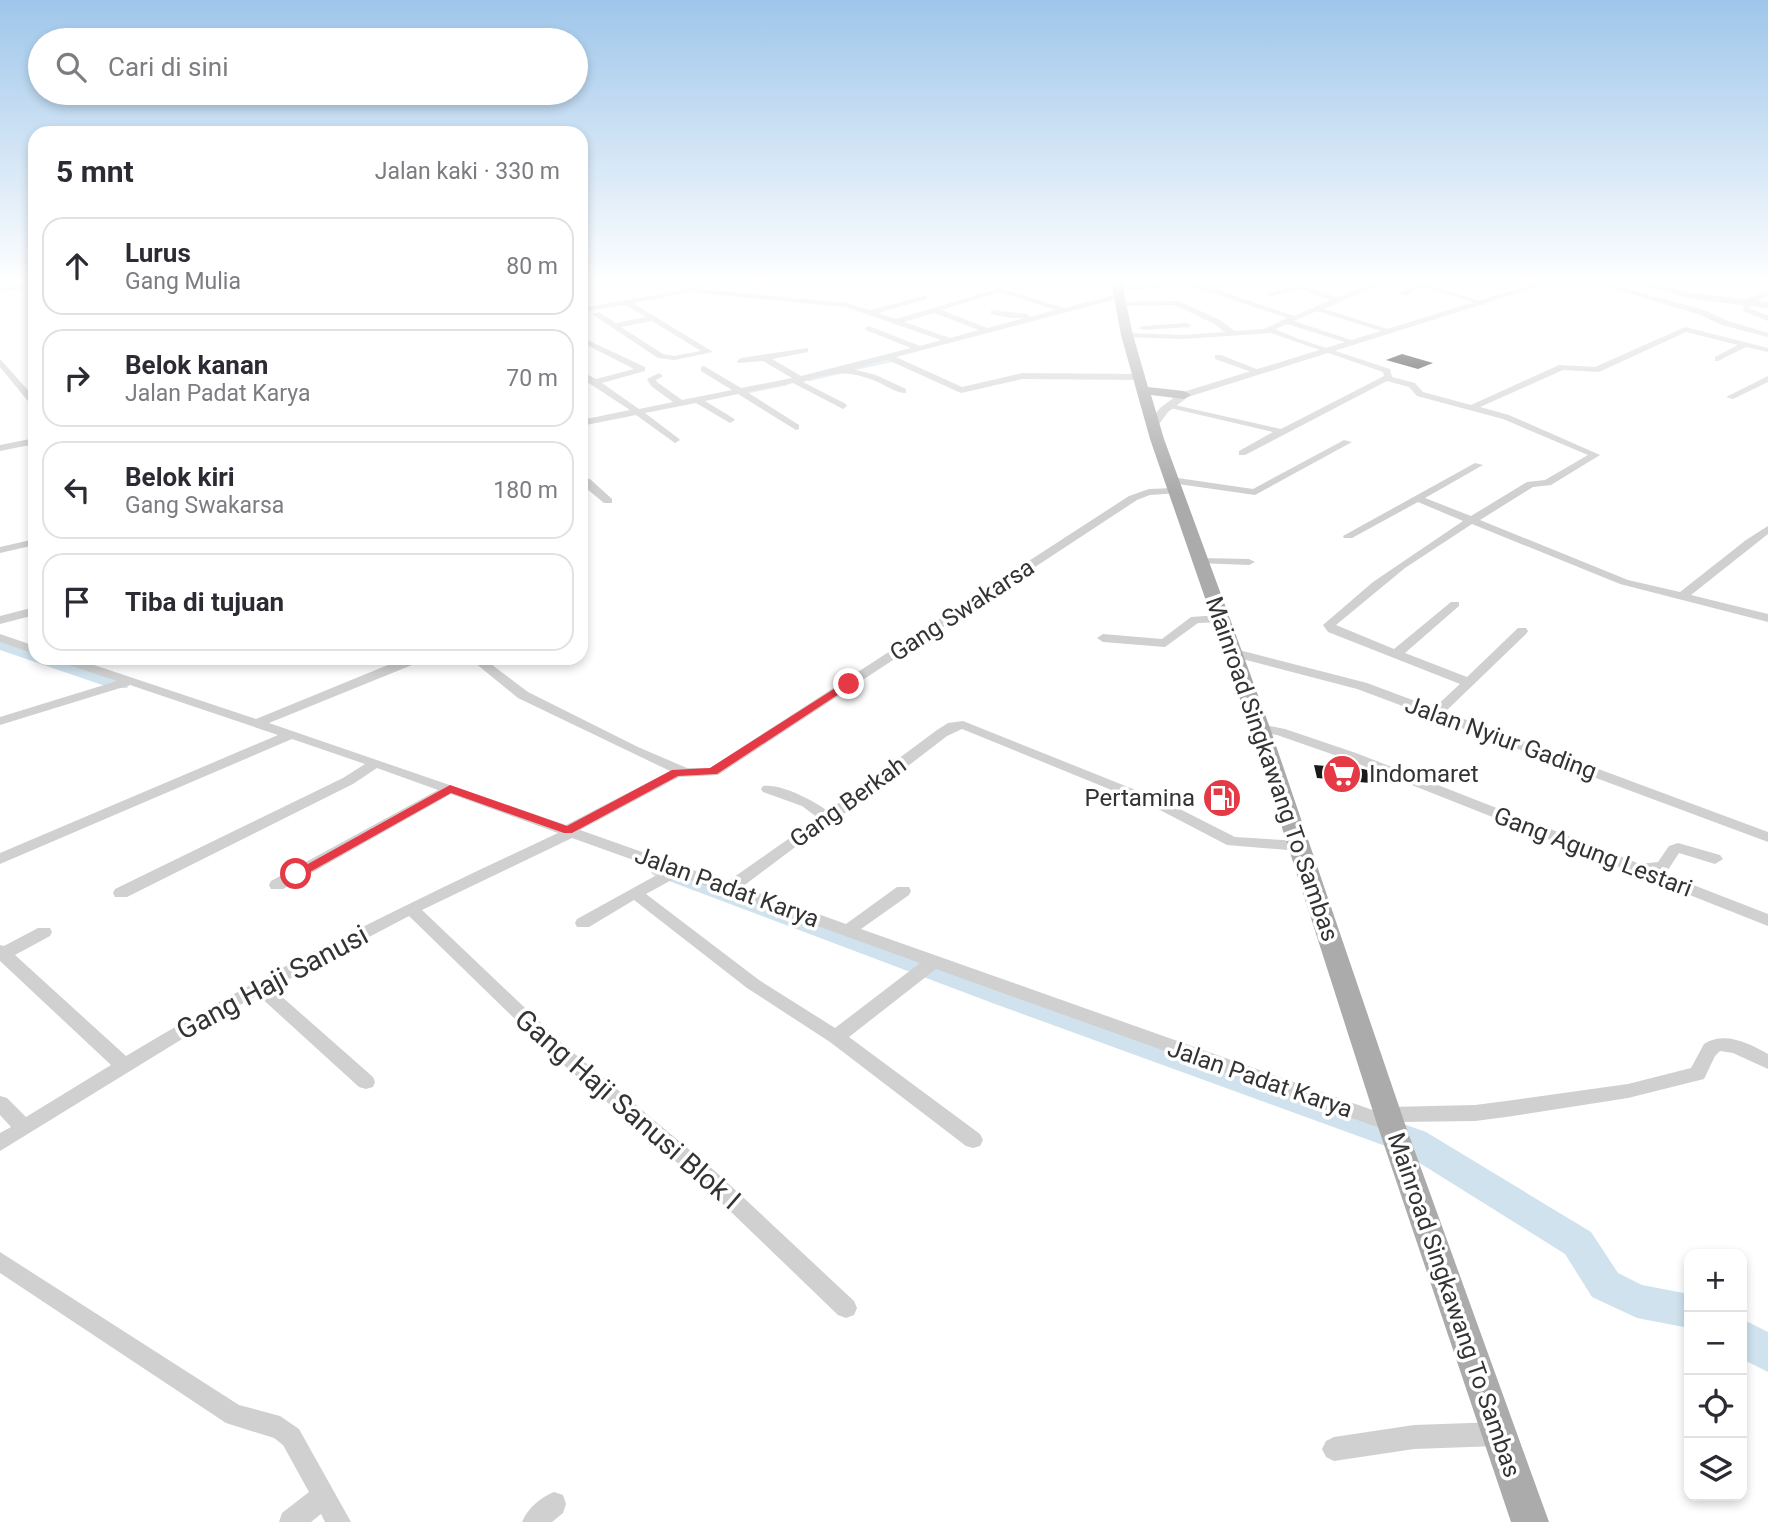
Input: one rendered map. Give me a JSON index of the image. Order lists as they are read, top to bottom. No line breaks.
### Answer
{"streets":{"main road":["Mainroad Singkawang To Sambas"],"street":["Gang Swakarsa","Jalan Nyiur Gading","Gang Berkah","Gang Agung Lestari","Jalan Padat Karya","Gang Haji Sanusi","Gang Haji Sanusi Blok I"]},"crossings":[["Gang Swakarsa","Mainroad Singkawang To Sambas"],["Gang Swakarsa","Jalan Padat Karya"],["Gang Swakarsa","Gang Haji Sanusi"],["Jalan Nyiur Gading","Mainroad Singkawang To Sambas"],["Mainroad Singkawang To Sambas","Gang Berkah"],["Mainroad Singkawang To Sambas","Gang Agung Lestari"],["Mainroad Singkawang To Sambas","Jalan Padat Karya"],["Gang Berkah","Jalan Padat Karya"],["Jalan Padat Karya","Gang Haji Sanusi"],["Gang Haji Sanusi","Gang Haji Sanusi Blok I"]],"places":{"supermarket":["Indomaret"],"fuel station":["Pertamina"]},"page":{"search":"Cari di sini","heading":["5 mnt","Jalan kaki · 330 m"],"list":[["Lurus","Gang Mulia","80 m"],["Belok kanan","Jalan Padat Karya","70 m"],["Belok kiri","Gang Swakarsa","180 m"],"Tiba di tujuan"],"map_buttons":["+","−"]}}
